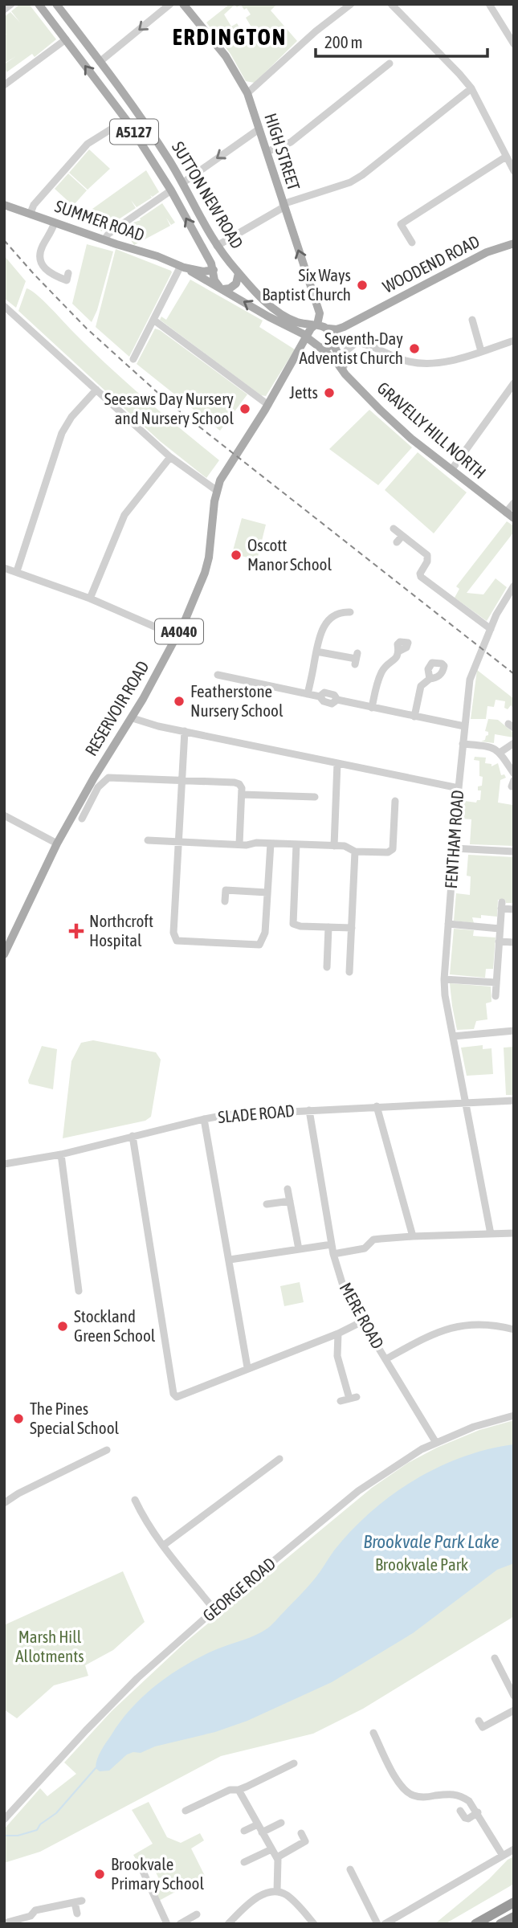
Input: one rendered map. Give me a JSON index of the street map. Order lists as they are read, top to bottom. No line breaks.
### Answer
{"streets":{"main road":["A5127","HIGH STREET","SUTTON NEW ROAD","SUMMER ROAD","WOODEND ROAD","GRAVELLY HILL NORTH","A4040","RESERVOIR ROAD"],"street":["FENTHAM ROAD","SLADE ROAD","MERE ROAD","GEORGE ROAD"]},"crossings":[["A5127","HIGH STREET"],["A5127","SUTTON NEW ROAD"],["A5127","SUMMER ROAD"],["A5127","WOODEND ROAD"],["A5127","GRAVELLY HILL NORTH"],["A5127","RESERVOIR ROAD"],["HIGH STREET","SUMMER ROAD"],["HIGH STREET","WOODEND ROAD"],["HIGH STREET","GRAVELLY HILL NORTH"],["HIGH STREET","RESERVOIR ROAD"],["SUTTON NEW ROAD","SUMMER ROAD"],["SUMMER ROAD","WOODEND ROAD"],["SUMMER ROAD","GRAVELLY HILL NORTH"],["SUMMER ROAD","RESERVOIR ROAD"],["WOODEND ROAD","GRAVELLY HILL NORTH"],["WOODEND ROAD","RESERVOIR ROAD"],["GRAVELLY HILL NORTH","RESERVOIR ROAD"],["FENTHAM ROAD","SLADE ROAD"],["SLADE ROAD","MERE ROAD"],["MERE ROAD","GEORGE ROAD"]],"districts":["ERDINGTON"],"water":["Brookvale Park Lake"],"parks":["Brookvale Park","Marsh Hill Allotments"],"places":{"other":["Six Ways Baptist Church","Seventh-Day Adventist Church","Jetts","Seesaws Day Nursery and Nursery School","Oscott Manor School","Featherstone Nursery School","Stockland Green School","The Pines Special School","Brookvale Primary School"],"health":["Northcroft Hospital"]},"scale_bar":"200 m"}
